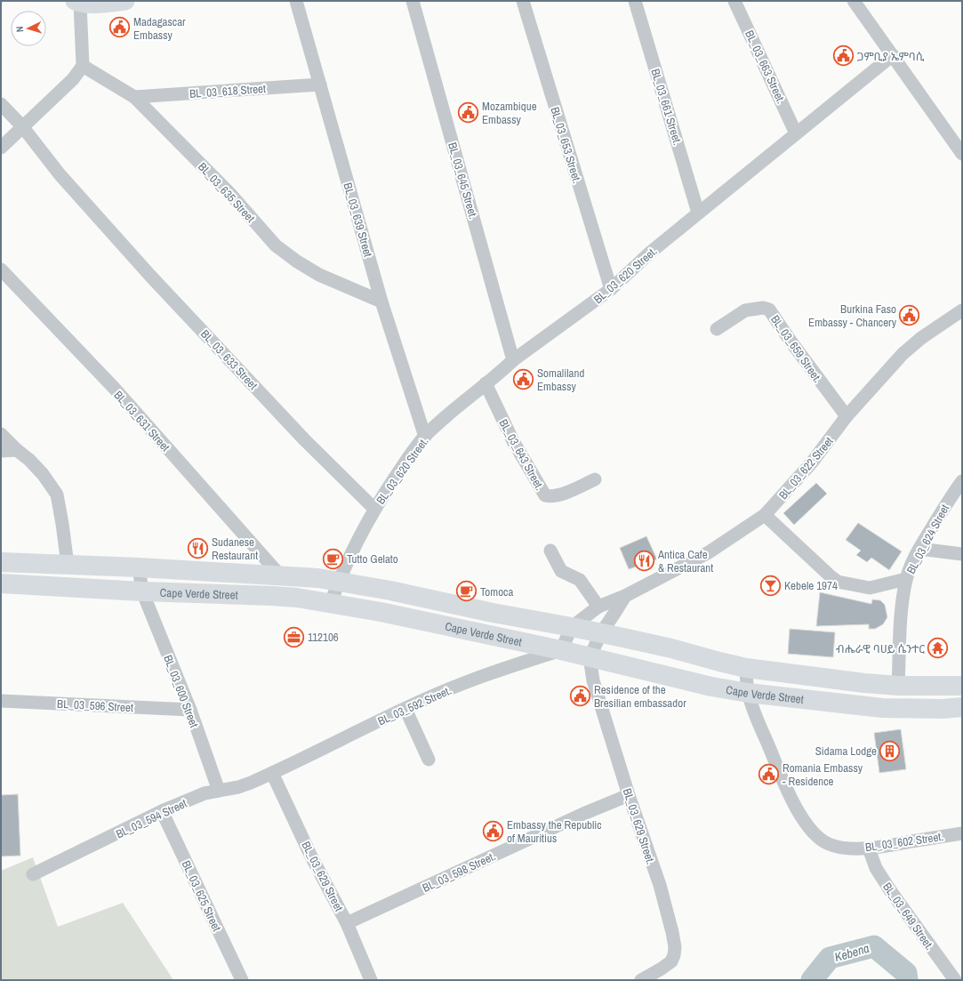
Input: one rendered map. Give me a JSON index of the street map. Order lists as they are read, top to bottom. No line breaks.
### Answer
{"streets":{"main road":["Cape Verde Street"],"street":["BL_03_663 Street.","BL_03_618 Street","BL_03_661 Street.","BL_03_653 Street.","BL_03_645 Street.","BL_03_635 Street","BL_03_639 Street","BL_03_620 Street.","BL_03_659 Street.","BL_03_633 Street","BL_03_631 Street","BL_03_643 Street.","BL_03_622 Street","BL_03_624 Street","BL_03_600 Street","BL_03_596 Street","BL_03_592 Street.","BL_03_594 Street","BL_03_629 Street.","BL_03_602 Street.","BL_03_598 Street.","BL_03_629 Street","BL_03_625 Street","BL_03_649 Street."]},"crossings":[["BL_03_663 Street.","BL_03_620 Street."],["BL_03_618 Street","BL_03_635 Street"],["BL_03_618 Street","BL_03_639 Street"],["BL_03_661 Street.","BL_03_620 Street."],["BL_03_653 Street.","BL_03_620 Street."],["BL_03_645 Street.","BL_03_620 Street."],["BL_03_635 Street","BL_03_639 Street"],["BL_03_639 Street","BL_03_620 Street."],["BL_03_620 Street.","BL_03_633 Street"],["BL_03_620 Street.","BL_03_643 Street."],["BL_03_659 Street.","BL_03_622 Street"],["BL_03_631 Street","Cape Verde Street"],["BL_03_622 Street","Cape Verde Street"],["BL_03_624 Street","Cape Verde Street"],["Cape Verde Street","BL_03_600 Street"],["Cape Verde Street","BL_03_592 Street."],["Cape Verde Street","BL_03_629 Street."],["Cape Verde Street","BL_03_602 Street."],["BL_03_600 Street","BL_03_596 Street"],["BL_03_600 Street","BL_03_594 Street"],["BL_03_592 Street.","BL_03_594 Street"],["BL_03_592 Street.","BL_03_629 Street"],["BL_03_594 Street","BL_03_629 Street"],["BL_03_594 Street","BL_03_625 Street"],["BL_03_629 Street.","BL_03_598 Street."],["BL_03_602 Street.","BL_03_649 Street."],["BL_03_598 Street.","BL_03_629 Street"]],"water":["Kebena"],"places":{"public building":["Madagascar Embassy","ጋምቢያ ኤምባሲ","Mozambique Embassy","Burkina Faso Embassy - Chancery","Somaliland Embassy","Residence of the Bresilian embassador","Romania Embassy - Residence","Embassy the Republic of Mauritius"],"restaurant":["Sudanese Restaurant","Antica Cafe & Restaurant"],"cafe":["Tutto Gelato","Tomoca"],"bar":["Kebele 1974"],"office":["112106"],"temple":["ብሔራዊ ባሀይ ሴንተር"],"building":["Sidama Lodge"]},"north":"left"}
